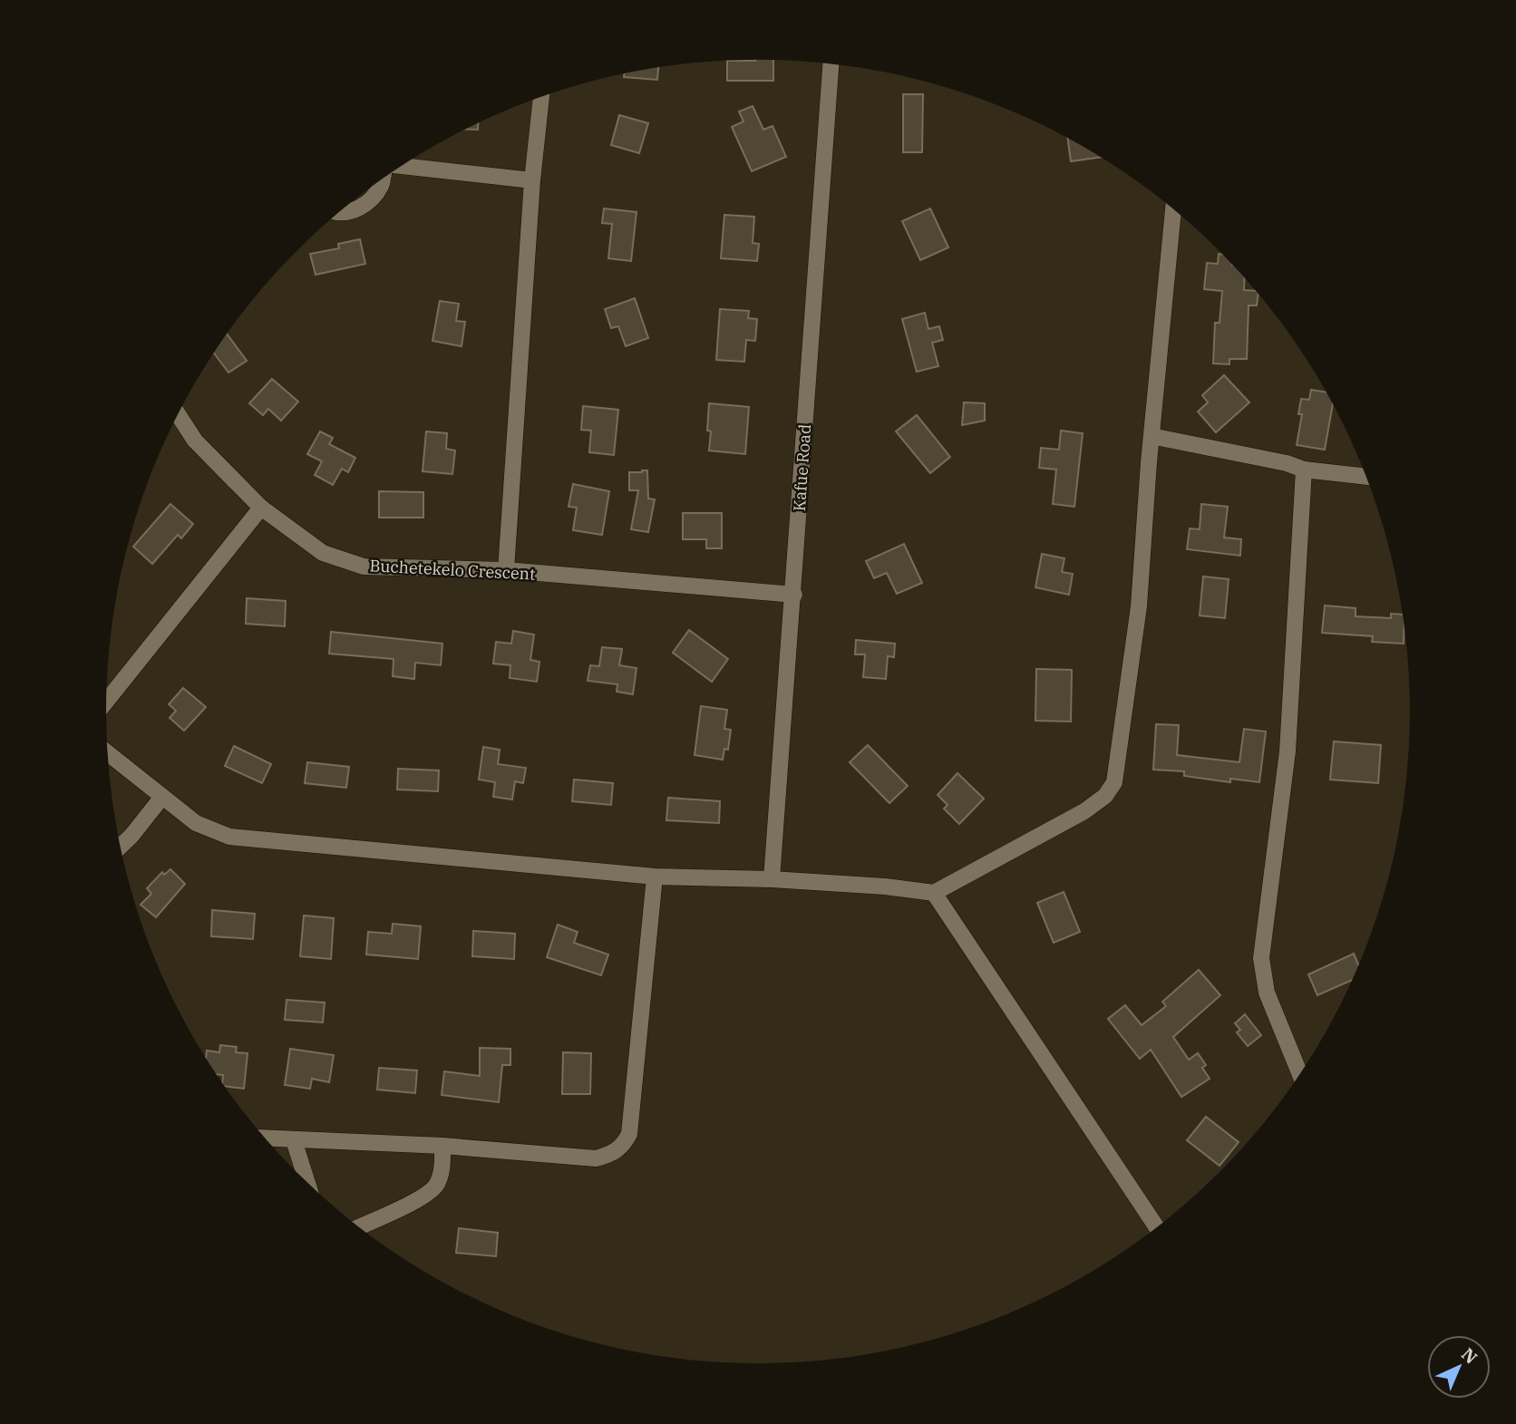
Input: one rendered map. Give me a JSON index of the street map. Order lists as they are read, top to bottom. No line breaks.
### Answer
{"streets":{"street":["Kafue Road","Buchetekelo Crescent"]},"crossings":[["Kafue Road","Buchetekelo Crescent"]],"north":"top right"}
